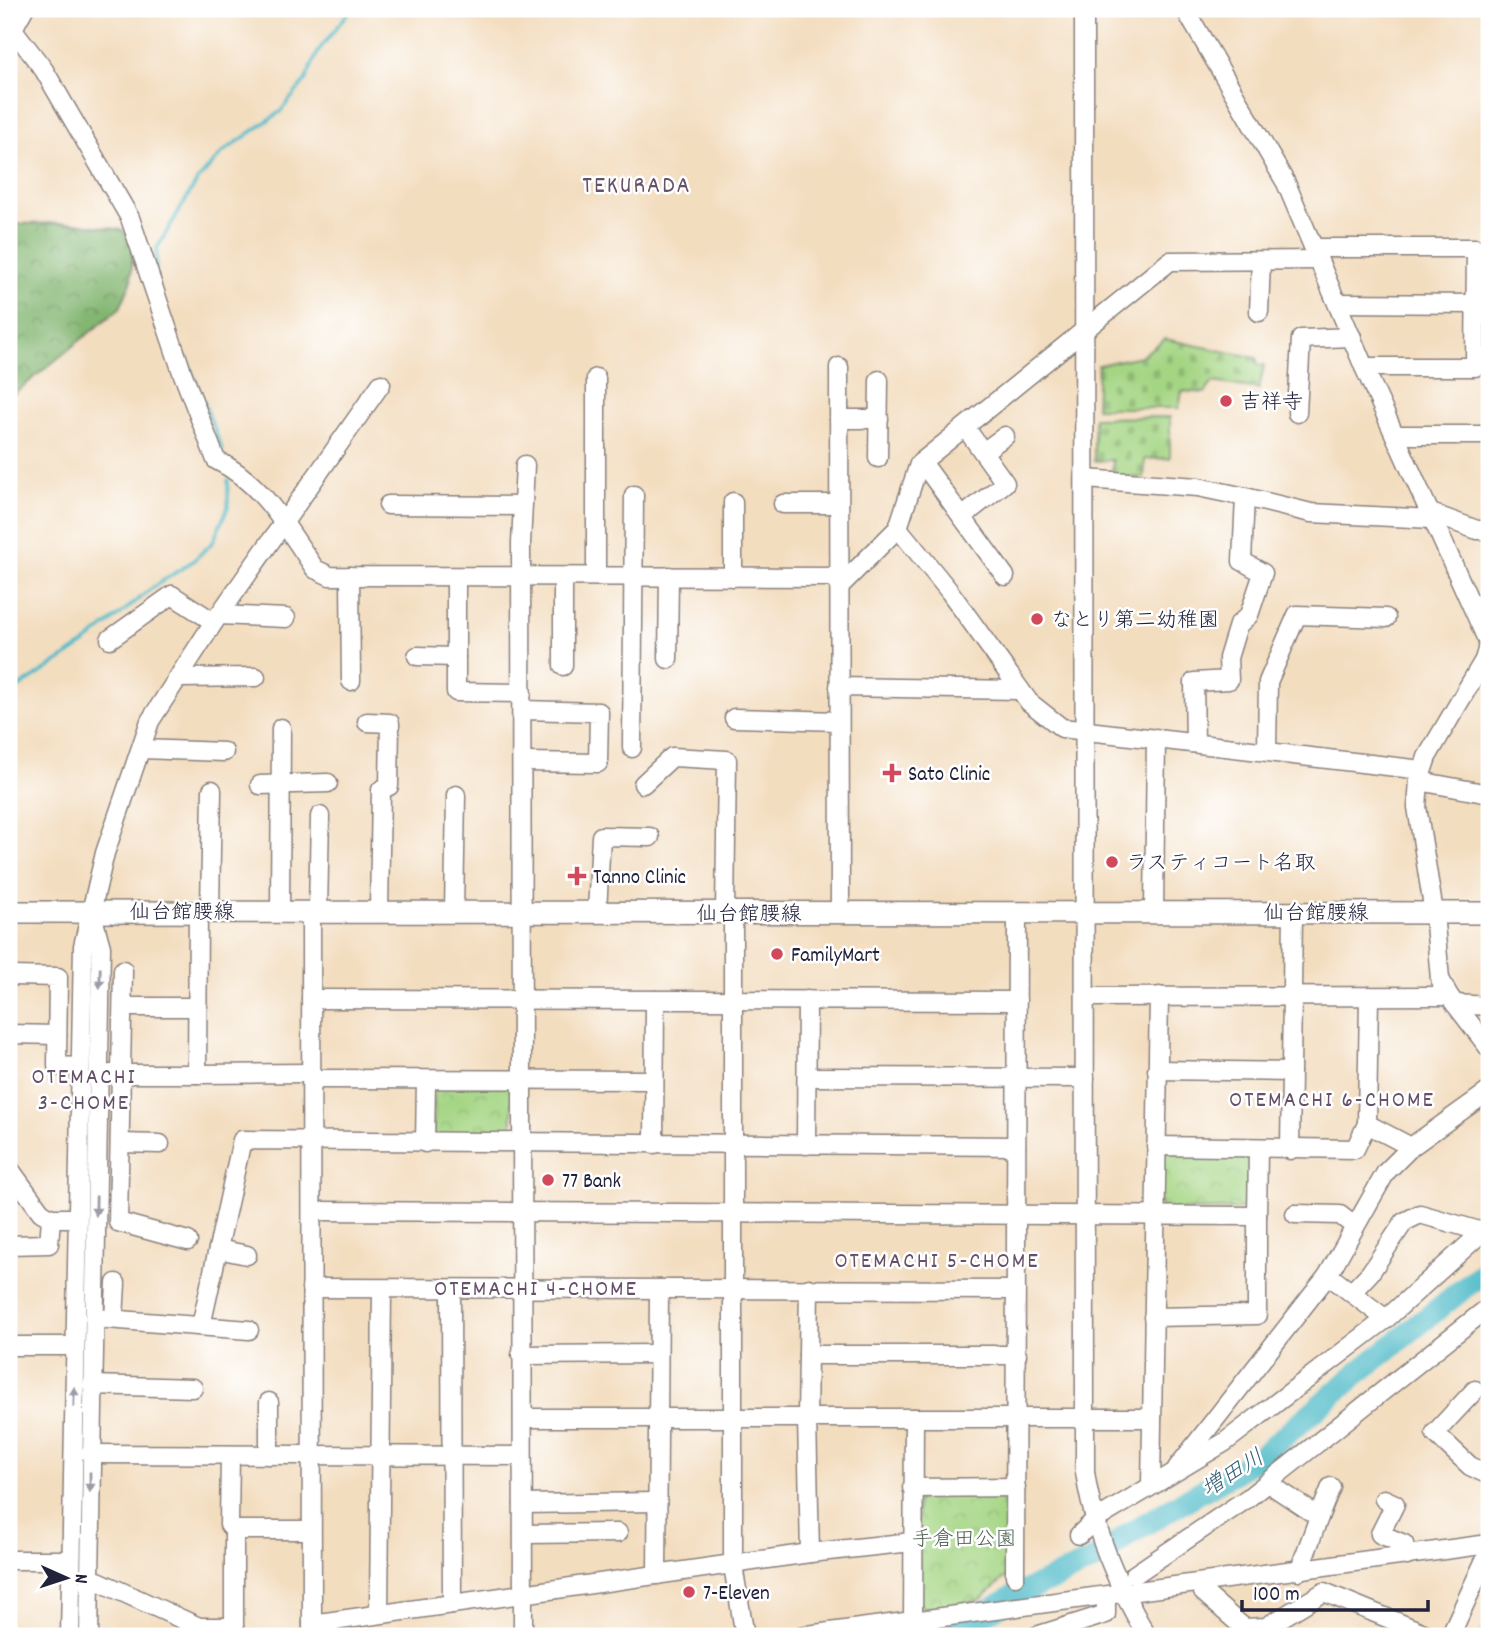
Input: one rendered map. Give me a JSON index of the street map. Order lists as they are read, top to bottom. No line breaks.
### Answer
{"streets":{"main road":["仙台館腰線"]},"districts":["TEKURADA","OTEMACHI 3-CHOME","OTEMACHI 6-CHOME","OTEMACHI 5-CHOME","OTEMACHI 4-CHOME"],"water":["増田川"],"parks":["手倉田公園"],"places":{"other":["吉祥寺","なとり第二幼稚園","ラスティコート名取","FamilyMart","77 Bank","7-Eleven"],"health":["Sato Clinic","Tanno Clinic"]},"scale_bar":"100 m","north":"right"}
